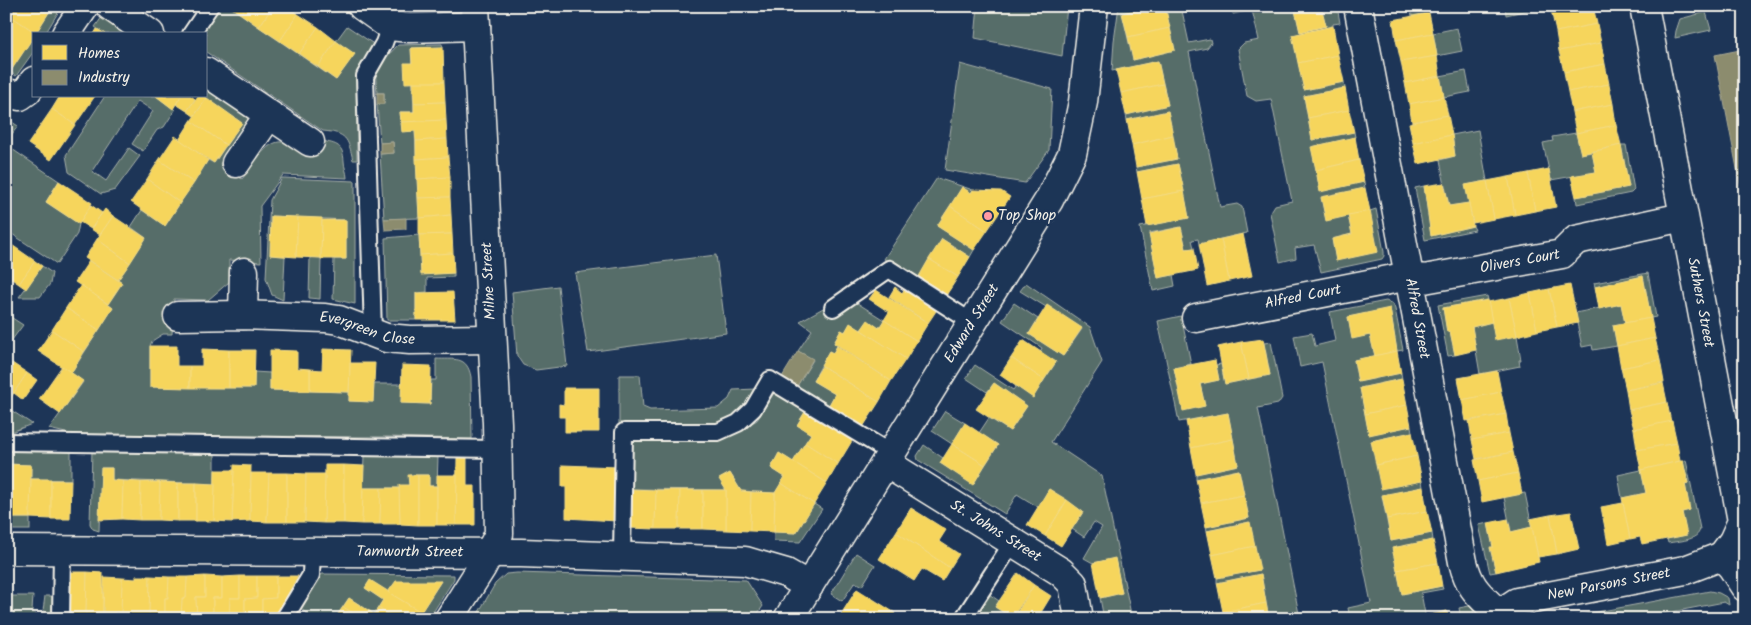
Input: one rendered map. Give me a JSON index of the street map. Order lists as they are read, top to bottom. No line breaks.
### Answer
{"streets":{"street":["Olivers Court","Milne Street","Alfred Court","Suthers Street","Alfred Street","Edward Street","Evergreen Close","St. Johns Street","Tamworth Street","New Parsons Street"]},"crossings":[["Olivers Court","Alfred Court"],["Olivers Court","Suthers Street"],["Olivers Court","Alfred Street"],["Milne Street","Evergreen Close"],["Milne Street","Tamworth Street"],["Alfred Court","Alfred Street"],["Suthers Street","New Parsons Street"],["Alfred Street","New Parsons Street"],["Edward Street","St. Johns Street"],["Edward Street","Tamworth Street"]],"places":["Top Shop"],"legend":["Homes","Industry"]}
